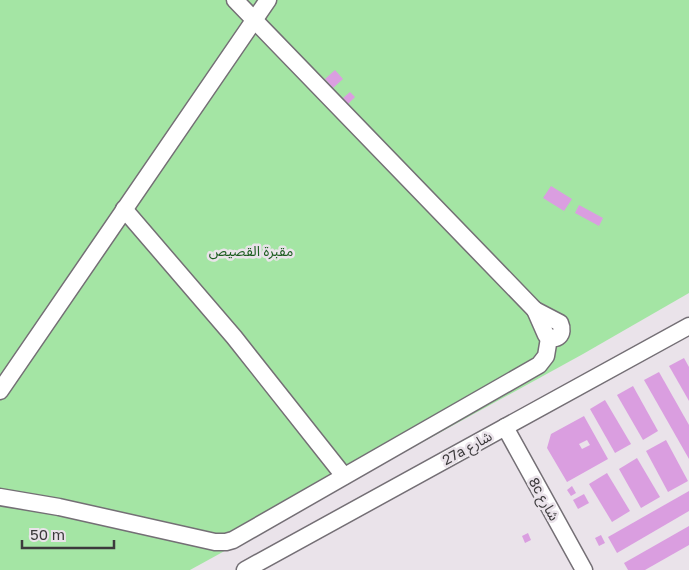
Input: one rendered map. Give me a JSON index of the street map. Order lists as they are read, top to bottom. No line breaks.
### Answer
{"streets":{"street":["27a شارع","8c شارع"]},"crossings":[["27a شارع","8c شارع"]],"parks":["مقبرة القصيص"],"scale_bar":"50 m"}
